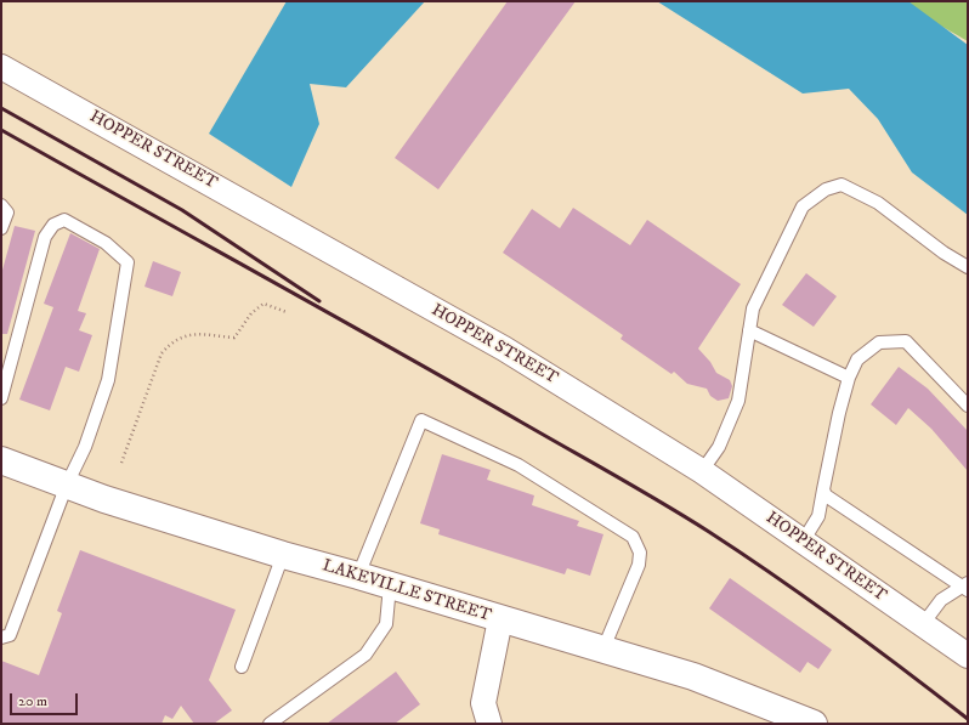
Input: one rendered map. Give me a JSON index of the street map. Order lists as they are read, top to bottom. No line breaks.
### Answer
{"streets":{"main road":["LAKEVILLE STREET"],"street":["HOPPER STREET"]},"scale_bar":"20 m"}
